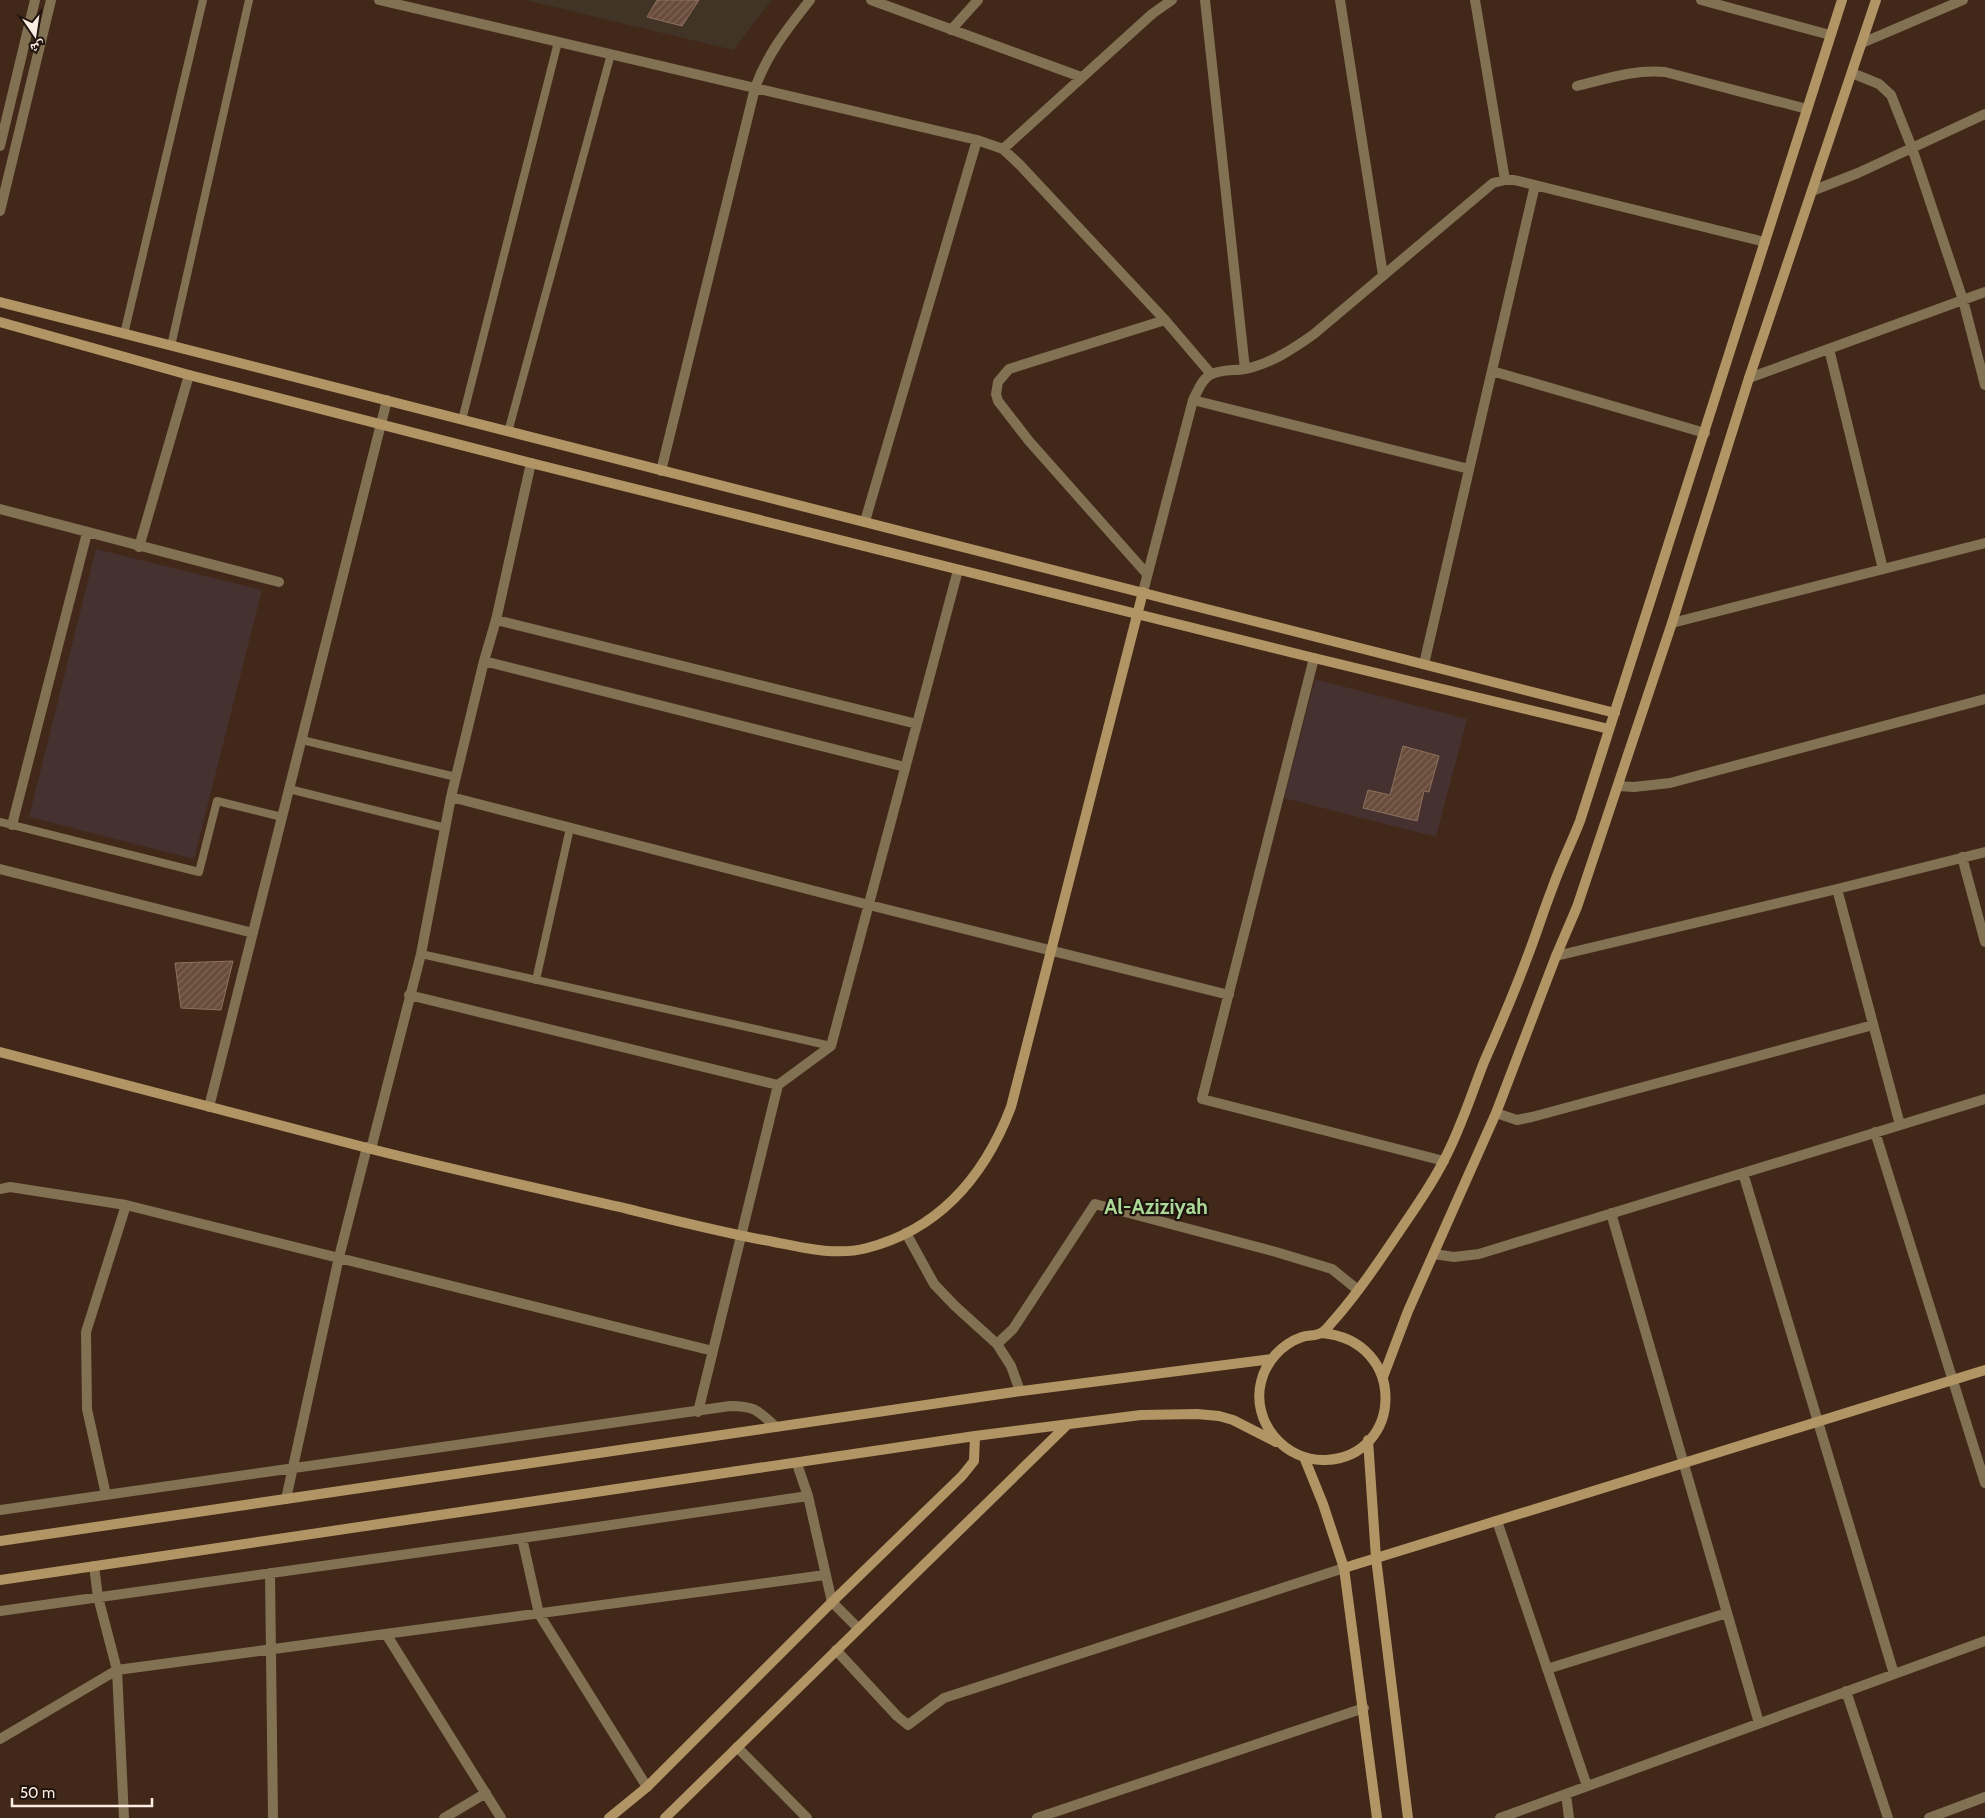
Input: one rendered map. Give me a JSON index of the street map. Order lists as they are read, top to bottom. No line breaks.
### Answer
{"districts":["Al-Aziziyah"],"scale_bar":"50 m","north":"bottom"}
